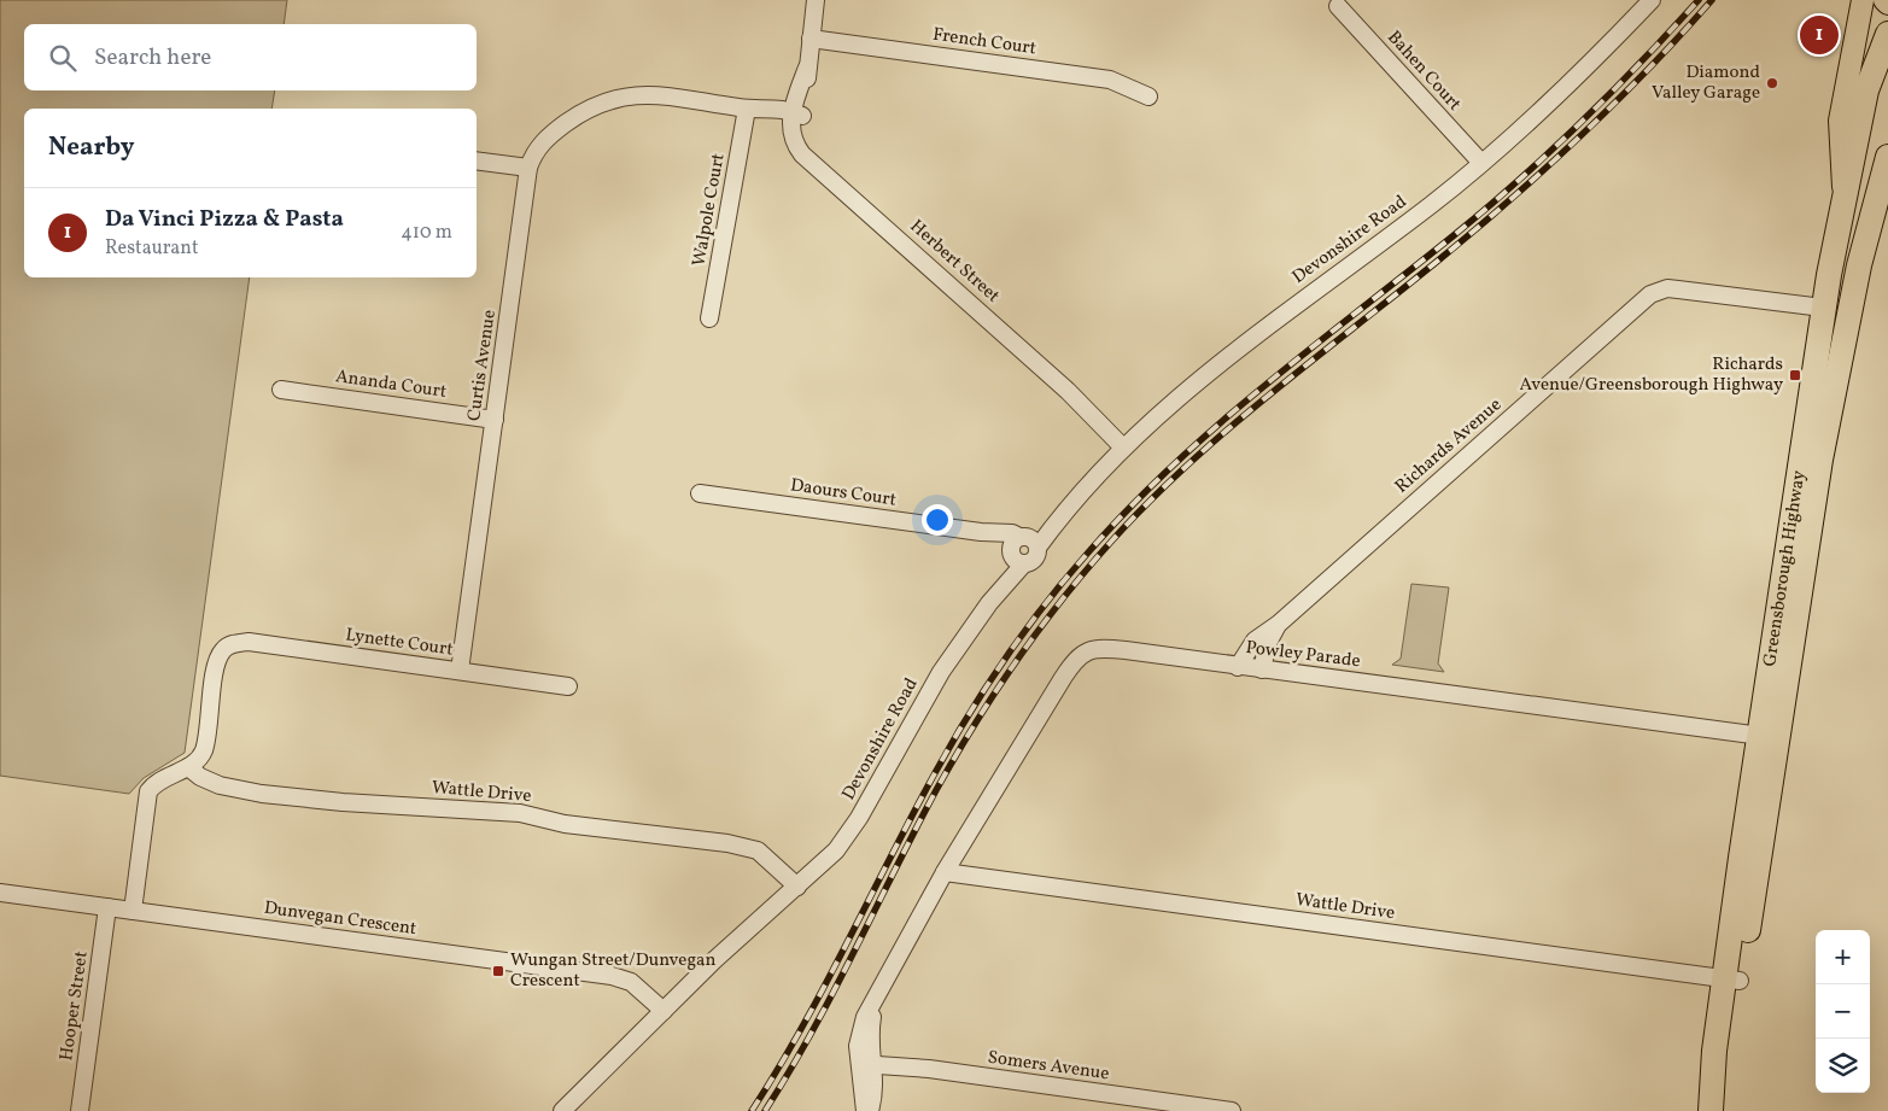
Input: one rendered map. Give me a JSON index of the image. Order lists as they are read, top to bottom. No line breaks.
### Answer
{"streets":{"highway":["Greensborough Highway"],"street":["French Court","Bahen Court","Walpole Court","Devonshire Road","Herbert Street","Curtis Avenue","Ananda Court","Richards Avenue","Daours Court","Lynette Court","Powley Parade","Wattle Drive","Dunvegan Crescent","Hooper Street","Somers Avenue"]},"crossings":[["Bahen Court","Devonshire Road"],["Walpole Court","Curtis Avenue"],["Devonshire Road","Herbert Street"],["Devonshire Road","Daours Court"],["Devonshire Road","Wattle Drive"],["Devonshire Road","Dunvegan Crescent"],["Herbert Street","Curtis Avenue"],["Curtis Avenue","Ananda Court"],["Curtis Avenue","Lynette Court"],["Richards Avenue","Greensborough Highway"],["Richards Avenue","Powley Parade"],["Greensborough Highway","Powley Parade"],["Greensborough Highway","Wattle Drive"],["Lynette Court","Wattle Drive"],["Powley Parade","Wattle Drive"],["Powley Parade","Somers Avenue"],["Dunvegan Crescent","Hooper Street"]],"places":{"other":["Diamond Valley Garage"],"transit":["Richards Avenue/Greensborough Highway","Wungan Street/Dunvegan Crescent"]},"page":{"pins":"1","search":"Search here","heading":"Nearby","list":[{"mark":"1","name":"Da Vinci Pizza & Pasta","note":"Restaurant","value":"410 m"}],"map_buttons":["+","−"]}}
